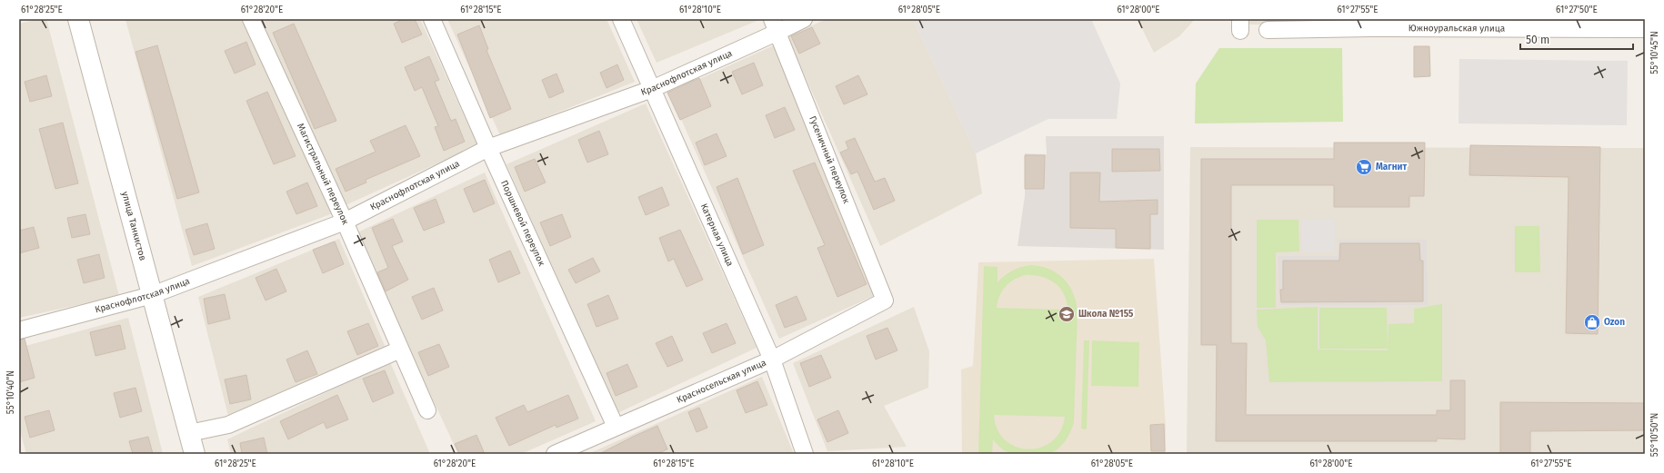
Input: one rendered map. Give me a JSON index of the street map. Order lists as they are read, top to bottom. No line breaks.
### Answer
{"streets":{"street":["Южноуральская улица","Краснофлотская улица","Гусеничный переулок","Магистральный переулок","Поршневой переулок","улица Танкистов","Катерная улица","Красносельская улица"]},"crossings":[["Краснофлотская улица","Гусеничный переулок"],["Краснофлотская улица","Магистральный переулок"],["Краснофлотская улица","Поршневой переулок"],["Краснофлотская улица","улица Танкистов"],["Краснофлотская улица","Катерная улица"],["Гусеничный переулок","Красносельская улица"],["Поршневой переулок","Красносельская улица"],["Катерная улица","Красносельская улица"]],"places":{"supermarket":["Магнит"],"school or university":["Школа №155"],"shop":["Ozon"]},"scale_bar":"50 m","coordinates":["61°28'25\"E","61°28'20\"E","61°28'15\"E","61°28'10\"E","61°28'05\"E","61°28'00\"E","61°27'55\"E","61°27'50\"E","55°10'45\"N","55°10'40\"N","55°10'50\"N"]}
